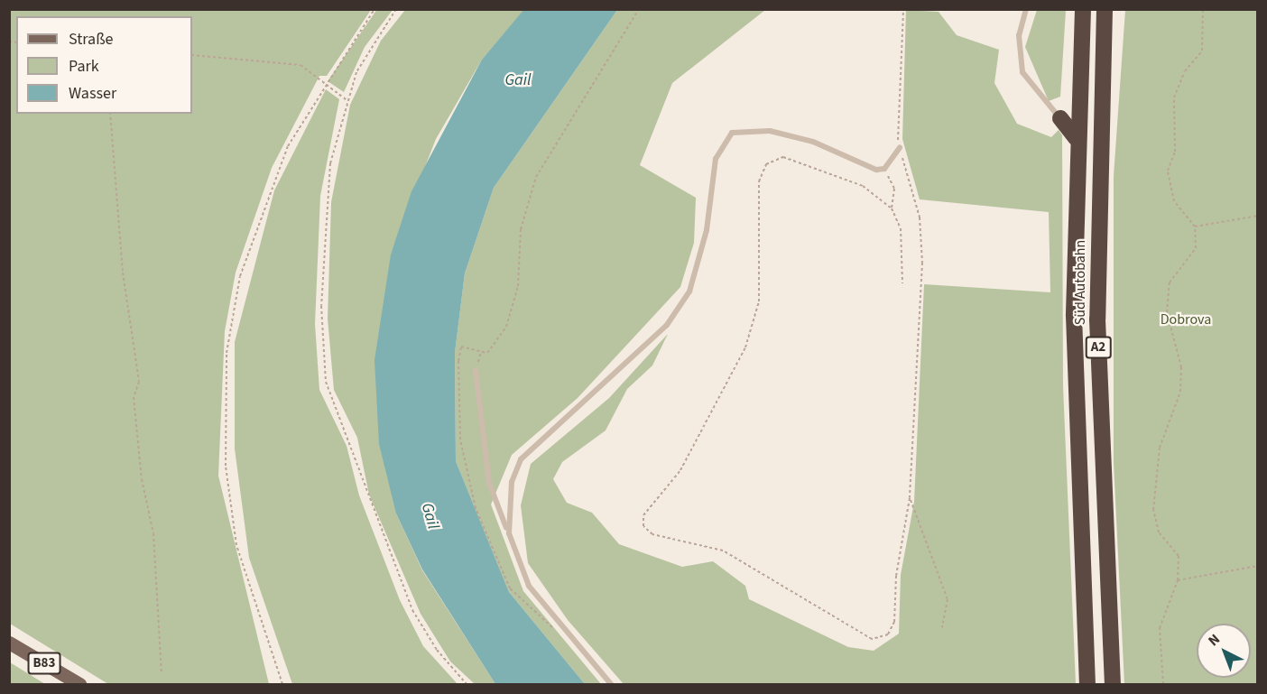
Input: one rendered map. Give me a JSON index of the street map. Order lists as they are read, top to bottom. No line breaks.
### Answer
{"streets":{"highway":["Süd Autobahn","A2"],"main road":["B83"]},"water":["Gail"],"parks":["Dobrova"],"legend":["Straße","Park","Wasser"],"north":"top left"}
